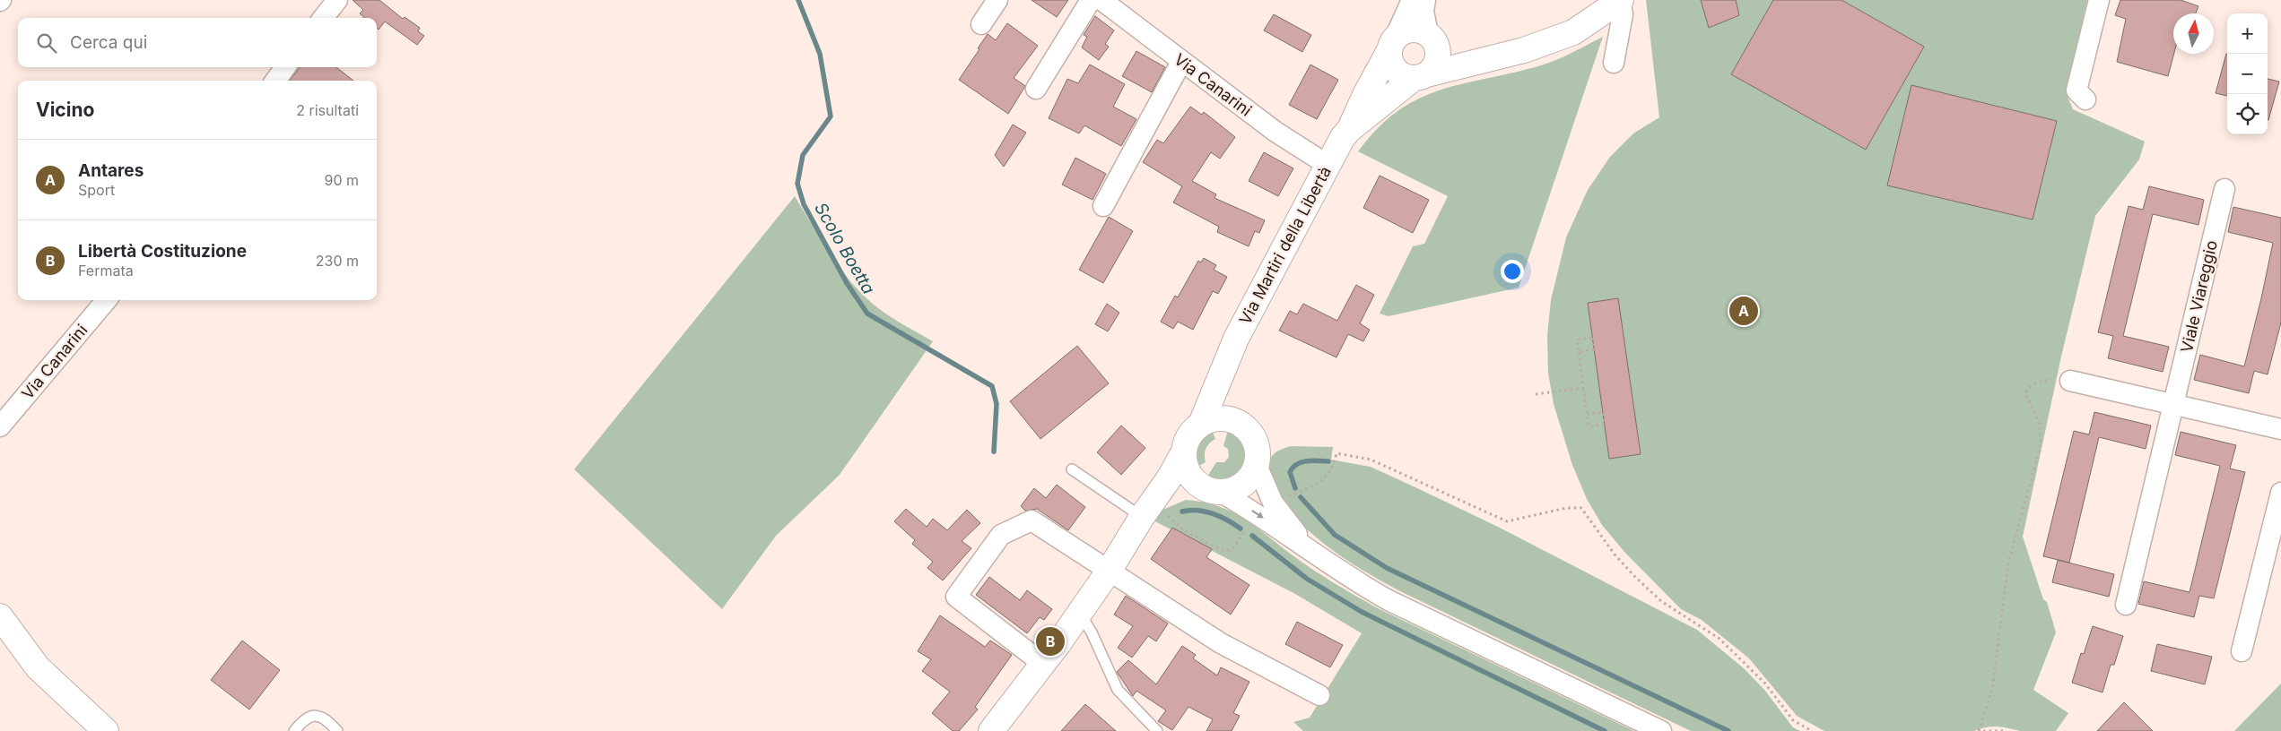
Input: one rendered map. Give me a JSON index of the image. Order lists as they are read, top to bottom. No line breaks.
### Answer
{"streets":{"street":["Via Canarini","Via Martiri della Libertà","Viale Viareggio"]},"crossings":[["Via Canarini","Via Martiri della Libertà"]],"water":["Scolo Boetta"],"north":"top","page":{"map_buttons":["+","−"],"search":"Cerca qui","heading":["Vicino","2 risultati"],"list":[{"mark":"A","name":"Antares","note":"Sport","value":"90 m"},{"mark":"B","name":"Libertà Costituzione","note":"Fermata","value":"230 m"}],"pins":["A","B"]}}
